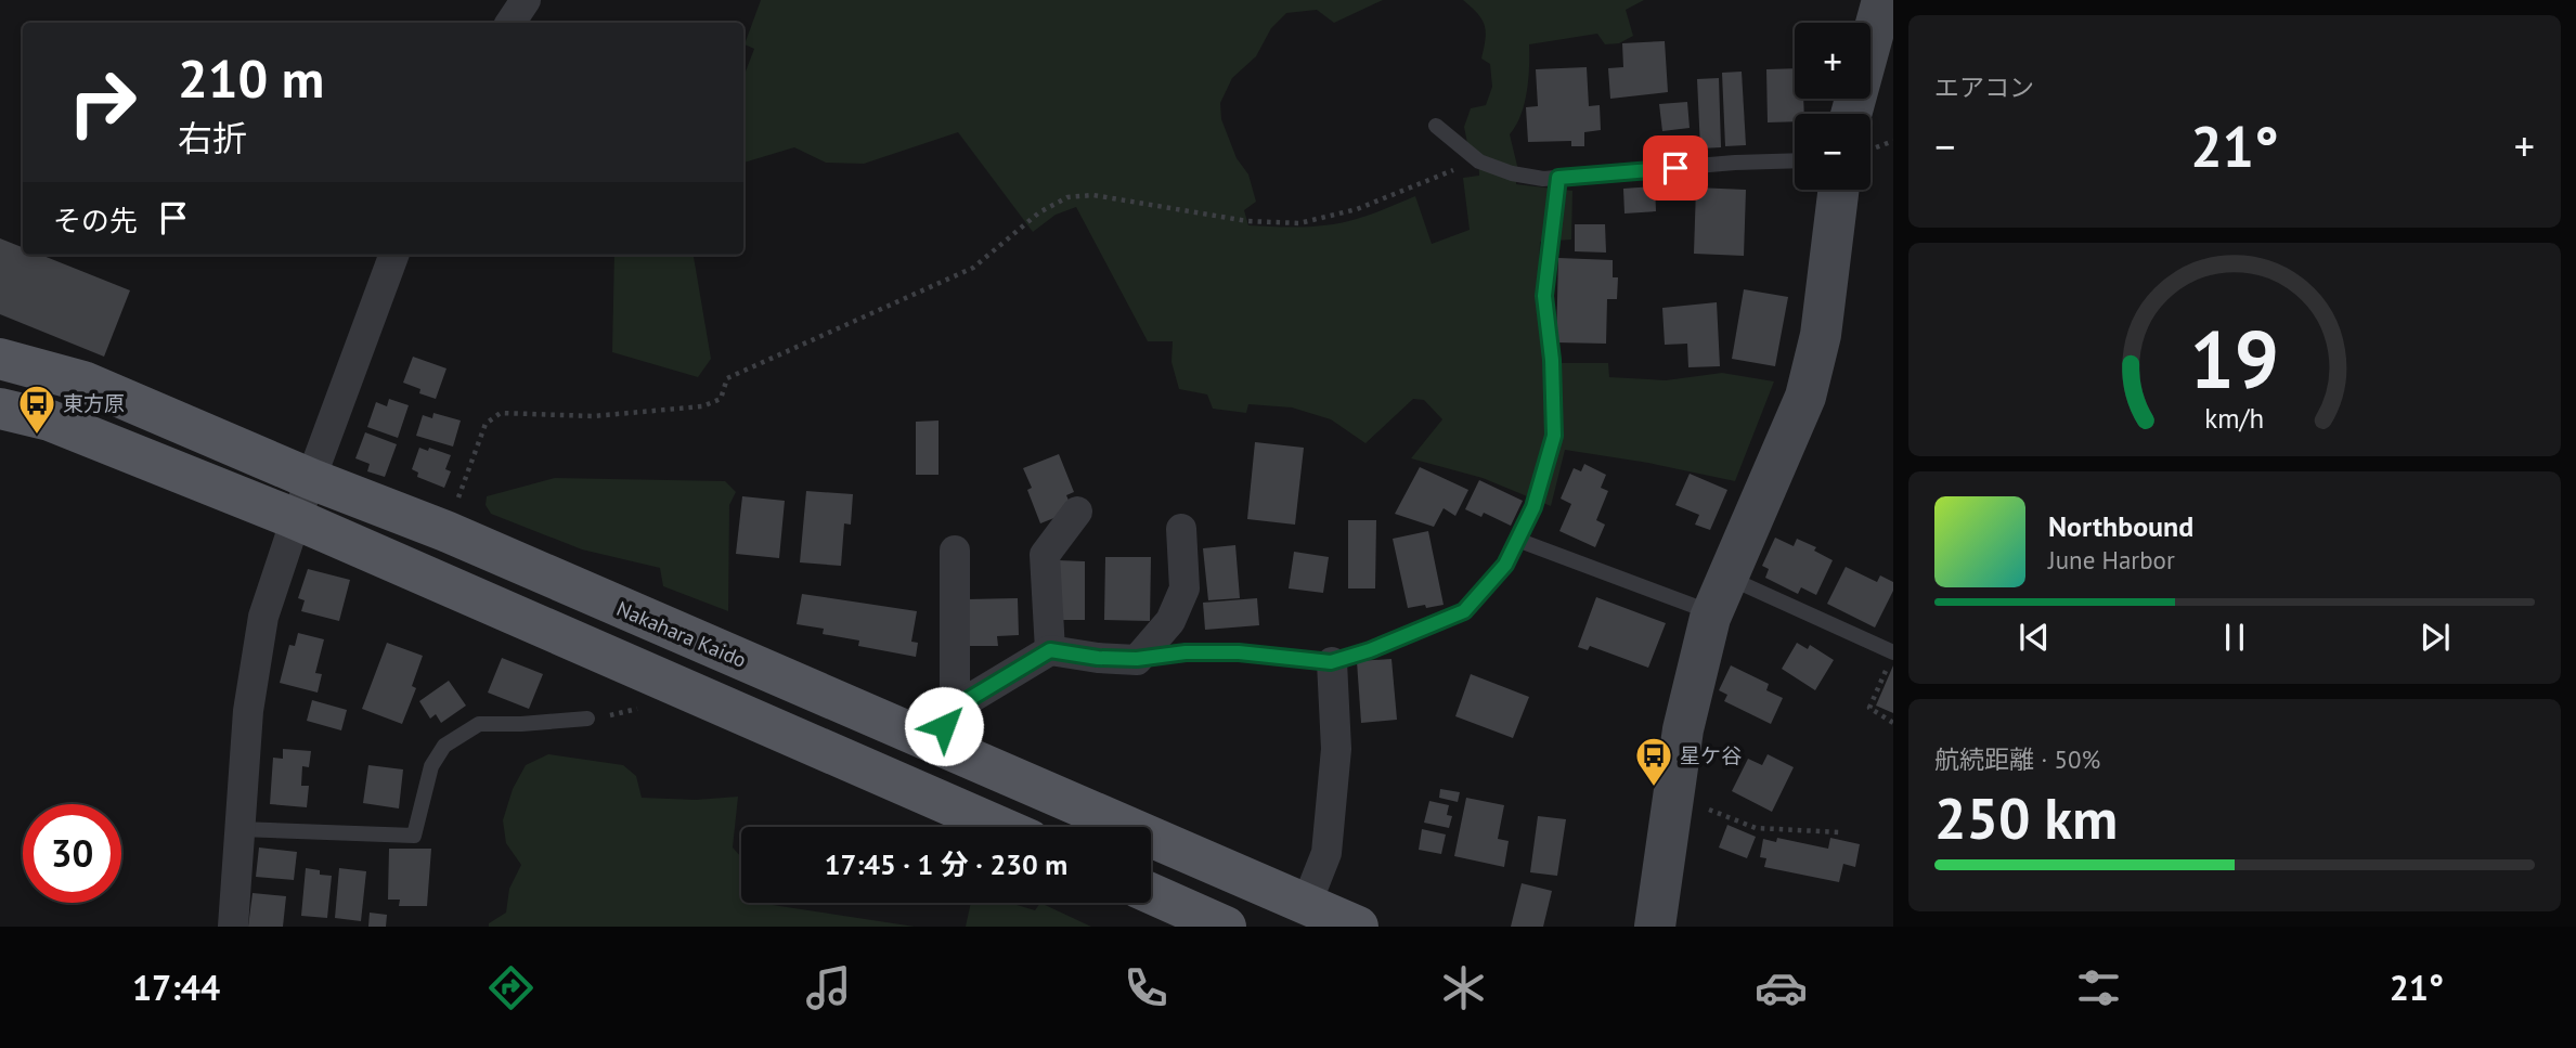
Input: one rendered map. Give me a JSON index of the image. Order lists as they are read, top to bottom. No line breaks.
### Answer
{"streets":{"main road":["Nakahara Kaido"]},"places":{"bus stop":["東方原","星ケ谷"]},"page":{"tile":["エアコン",["航続距離 · 50%","250 km"]],"map_buttons":["+","−"],"turn":["210 m","右折"],"heat":["−","21°","+"],"then":"その先","song":["Northbound","June Harbor"],"limit":"30","trip":"17:45 · 1 分 · 230 m","tabs":["17:44","21°"],"gauge":["19","km/h"]}}
